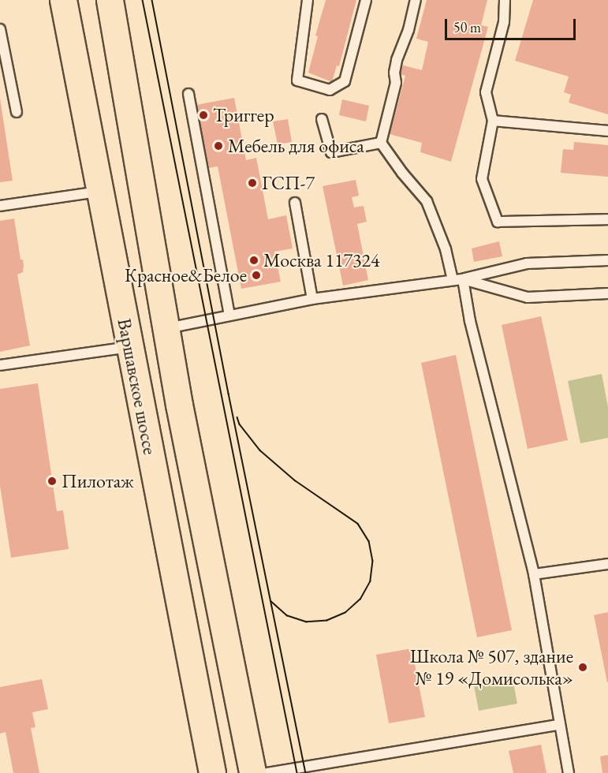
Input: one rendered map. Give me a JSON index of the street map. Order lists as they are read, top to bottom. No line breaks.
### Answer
{"streets":{"main road":["Варшавское шоссе"]},"places":["Триггер","Мебель для офиса","ГСП-7","Москва 117324","Красное&Белое","Пилотаж","Школа № 507, здание № 19 «Домисолька»"],"scale_bar":"50 m"}
